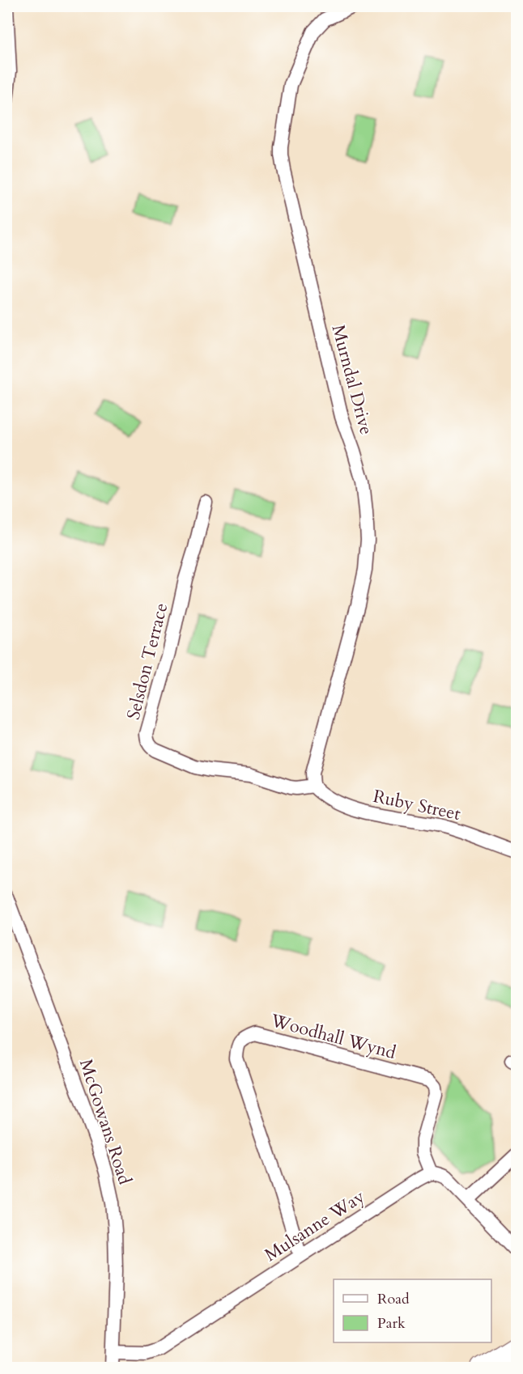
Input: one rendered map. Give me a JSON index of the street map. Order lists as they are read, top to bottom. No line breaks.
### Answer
{"streets":{"street":["Murndal Drive","Selsdon Terrace","Ruby Street","Woodhall Wynd","McGowans Road","Mulsanne Way"]},"crossings":[["Murndal Drive","Selsdon Terrace"],["Murndal Drive","Ruby Street"],["Selsdon Terrace","Ruby Street"],["Woodhall Wynd","Mulsanne Way"],["McGowans Road","Mulsanne Way"]],"legend":["Road","Park"]}
